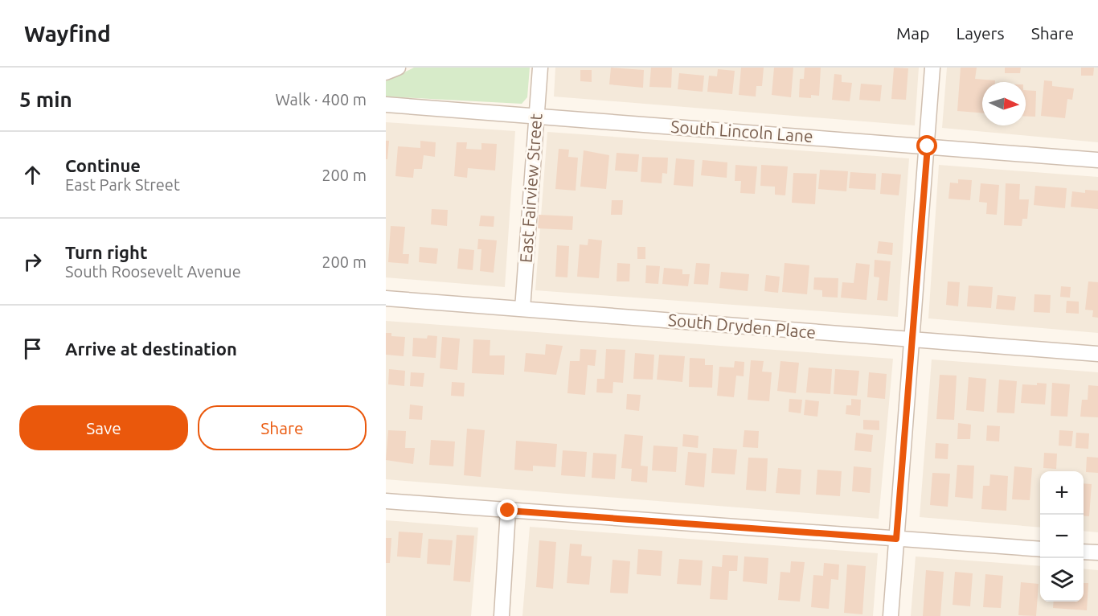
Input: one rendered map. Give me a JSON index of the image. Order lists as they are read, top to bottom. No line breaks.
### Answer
{"streets":{"street":["South Lincoln Lane","East Fairview Street","South Dryden Place"]},"crossings":[["South Lincoln Lane","East Fairview Street"],["East Fairview Street","South Dryden Place"]],"north":"right","page":{"header":"Wayfind","nav":["Map","Layers","Share"],"heading":["5 min","Walk · 400 m"],"list":[["Continue","East Park Street","200 m"],["Turn right","South Roosevelt Avenue","200 m"],"Arrive at destination"],"buttons":["Save","Share"],"map_buttons":["+","−"]}}
